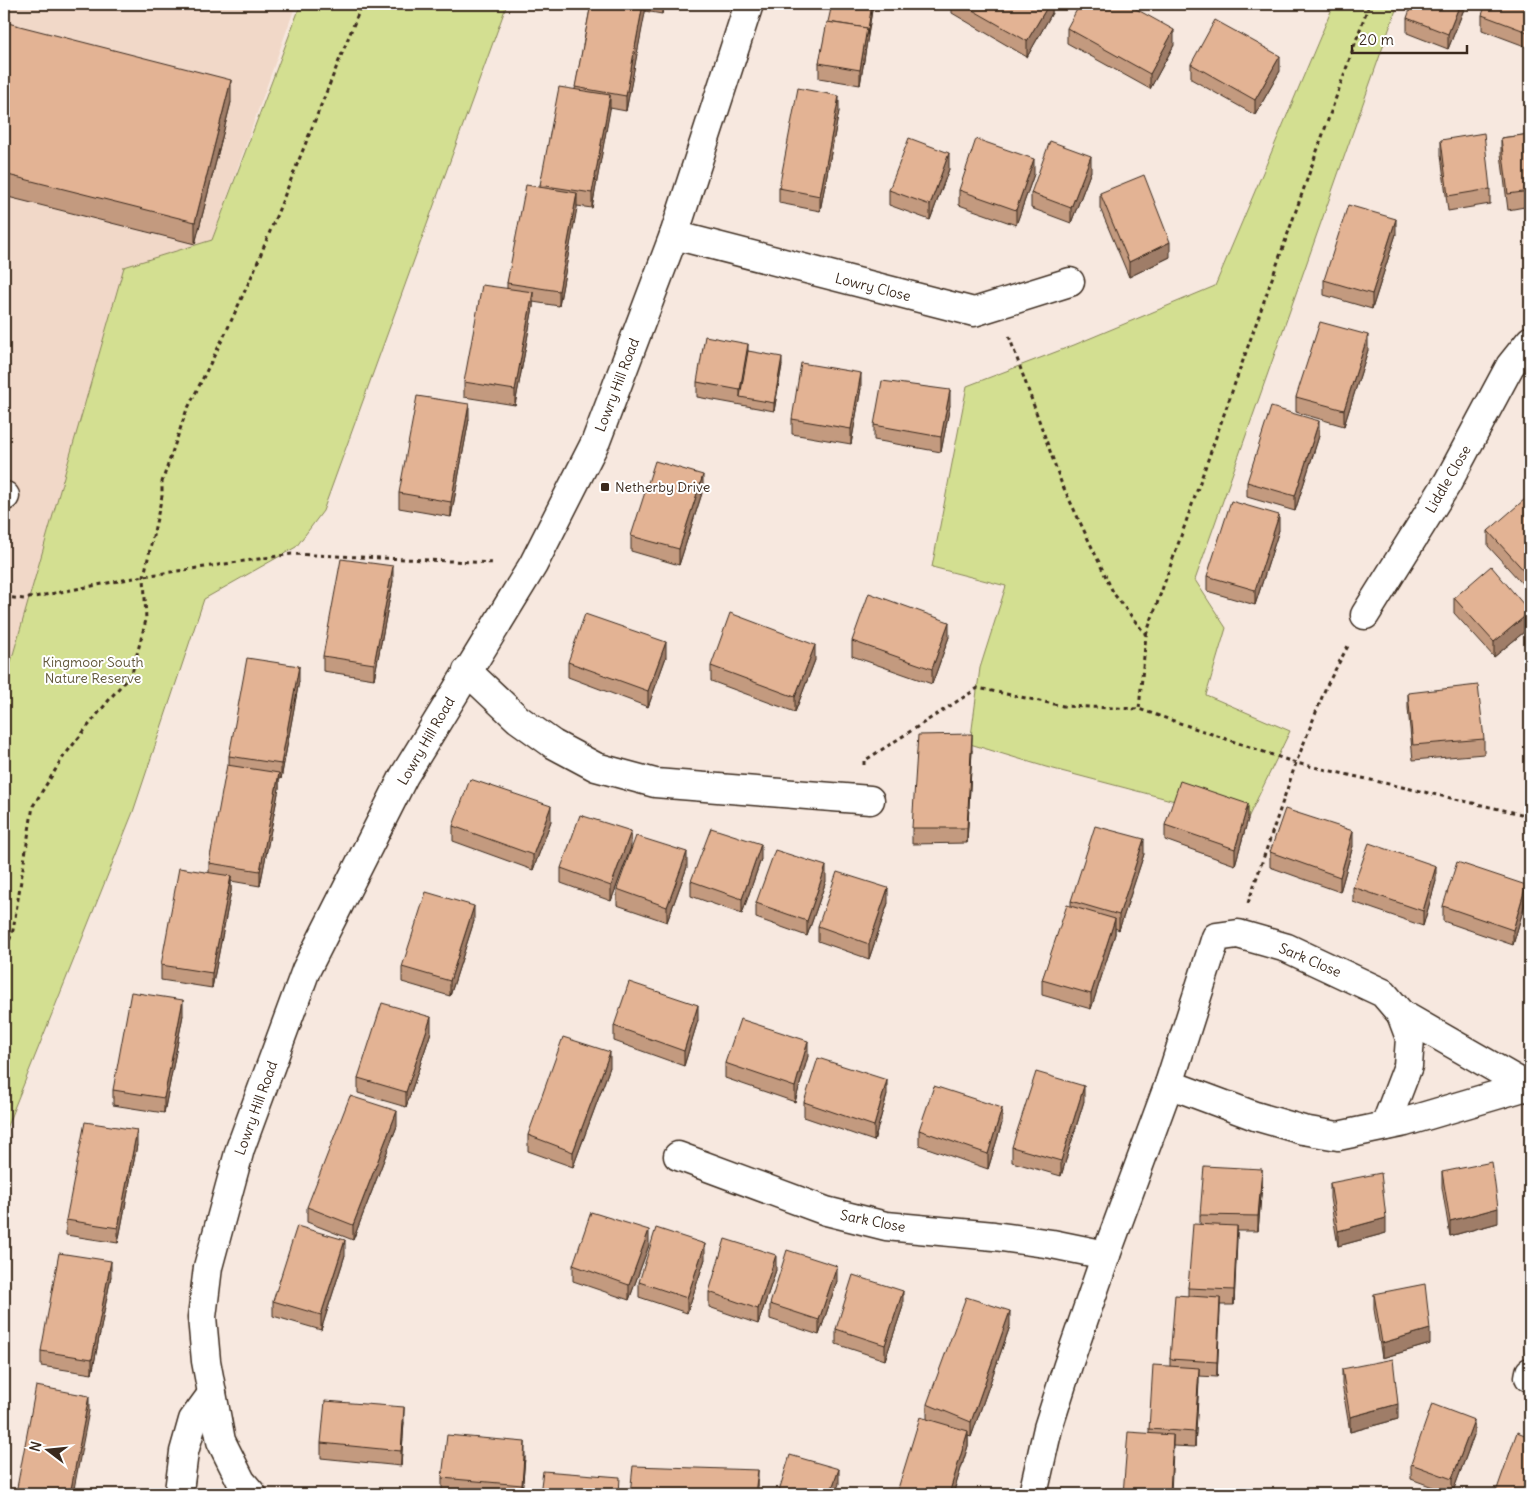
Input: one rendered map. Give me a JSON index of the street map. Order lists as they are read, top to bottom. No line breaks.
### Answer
{"streets":{"street":["Lowry Close","Lowry Hill Road","Liddle Close","Sark Close"]},"crossings":[["Lowry Close","Lowry Hill Road"]],"parks":["Kingmoor South Nature Reserve"],"places":{"transit":["Netherby Drive"]},"scale_bar":"20 m","north":"left"}
